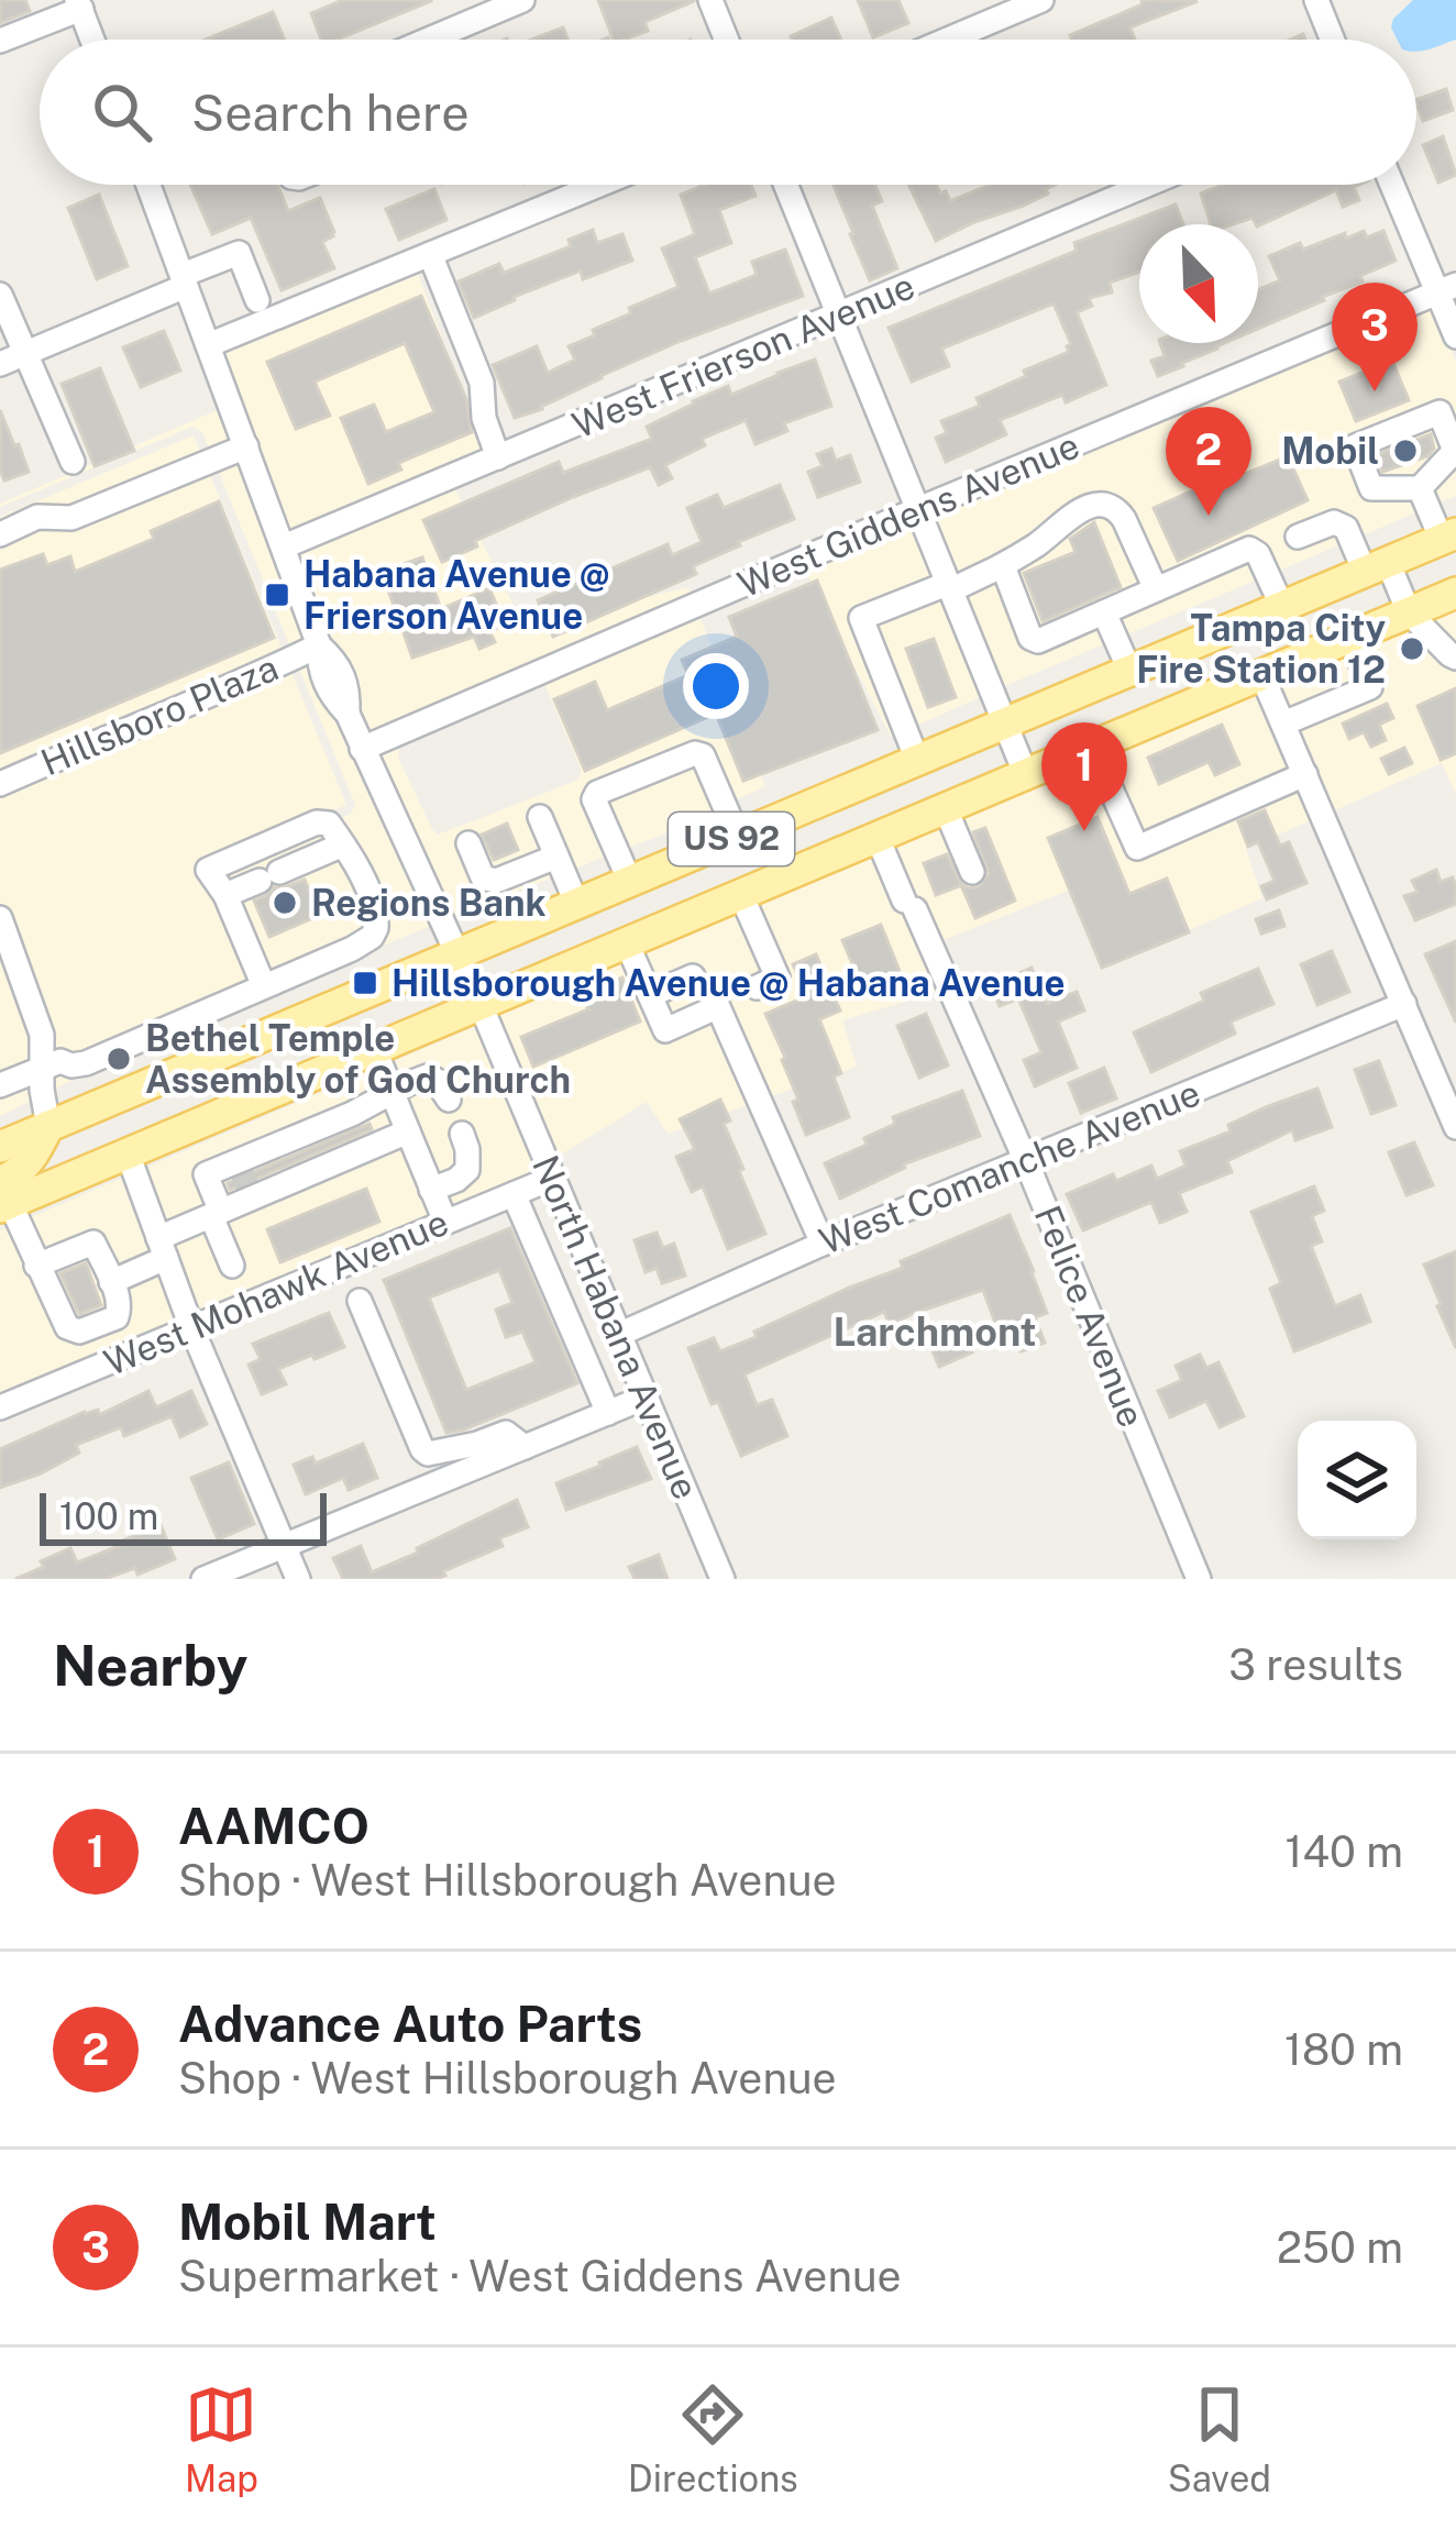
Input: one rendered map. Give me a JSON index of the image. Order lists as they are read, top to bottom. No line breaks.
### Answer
{"streets":{"main road":["US 92"],"street":["West Frierson Avenue","West Giddens Avenue","Hillsboro Plaza","West Comanche Avenue","West Mohawk Avenue","Felice Avenue","North Habana Avenue"]},"crossings":[["West Frierson Avenue","North Habana Avenue"],["West Giddens Avenue","North Habana Avenue"],["Hillsboro Plaza","North Habana Avenue"],["US 92","Felice Avenue"],["US 92","North Habana Avenue"],["West Comanche Avenue","Felice Avenue"],["West Comanche Avenue","North Habana Avenue"],["West Mohawk Avenue","North Habana Avenue"]],"districts":["Larchmont"],"places":{"other":["Mobil","Tampa City Fire Station 12","Regions Bank","Bethel Temple Assembly of God Church"],"transit":["Habana Avenue @ Frierson Avenue","Hillsborough Avenue @ Habana Avenue"]},"scale_bar":"100 m","north":"bottom right","page":{"search":"Search here","pins":["3","2","1"],"scale":"100 m","heading":["Nearby","3 results"],"list":[{"mark":"1","name":"AAMCO","note":"Shop · West Hillsborough Avenue","value":"140 m"},{"mark":"2","name":"Advance Auto Parts","note":"Shop · West Hillsborough Avenue","value":"180 m"},{"mark":"3","name":"Mobil Mart","note":"Supermarket · West Giddens Avenue","value":"250 m"}],"nav":["Map","Directions","Saved"]}}
